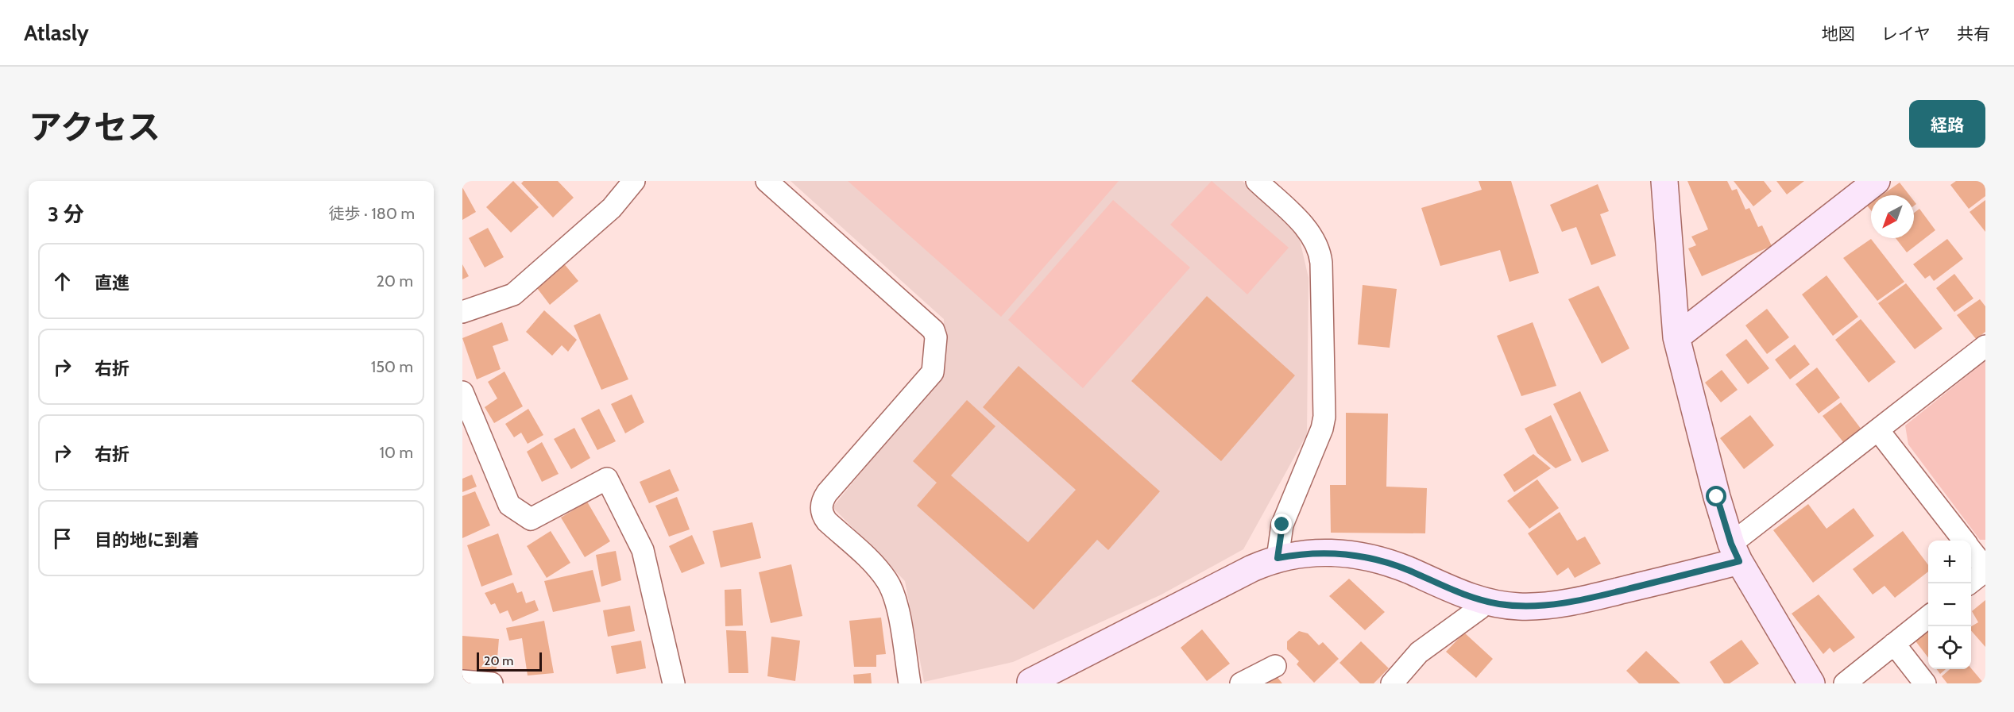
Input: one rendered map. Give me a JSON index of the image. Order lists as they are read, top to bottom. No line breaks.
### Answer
{"scale_bar":"20 m","north":"bottom left","page":{"header":"Atlasly","nav":["地図","レイヤ","共有"],"title":"アクセス","buttons":"経路","heading":["3 分","徒歩 · 180 m"],"list":[["直進","20 m"],["右折","150 m"],["右折","10 m"],"目的地に到着"],"map_buttons":["+","−"],"scale":"20 m"}}
